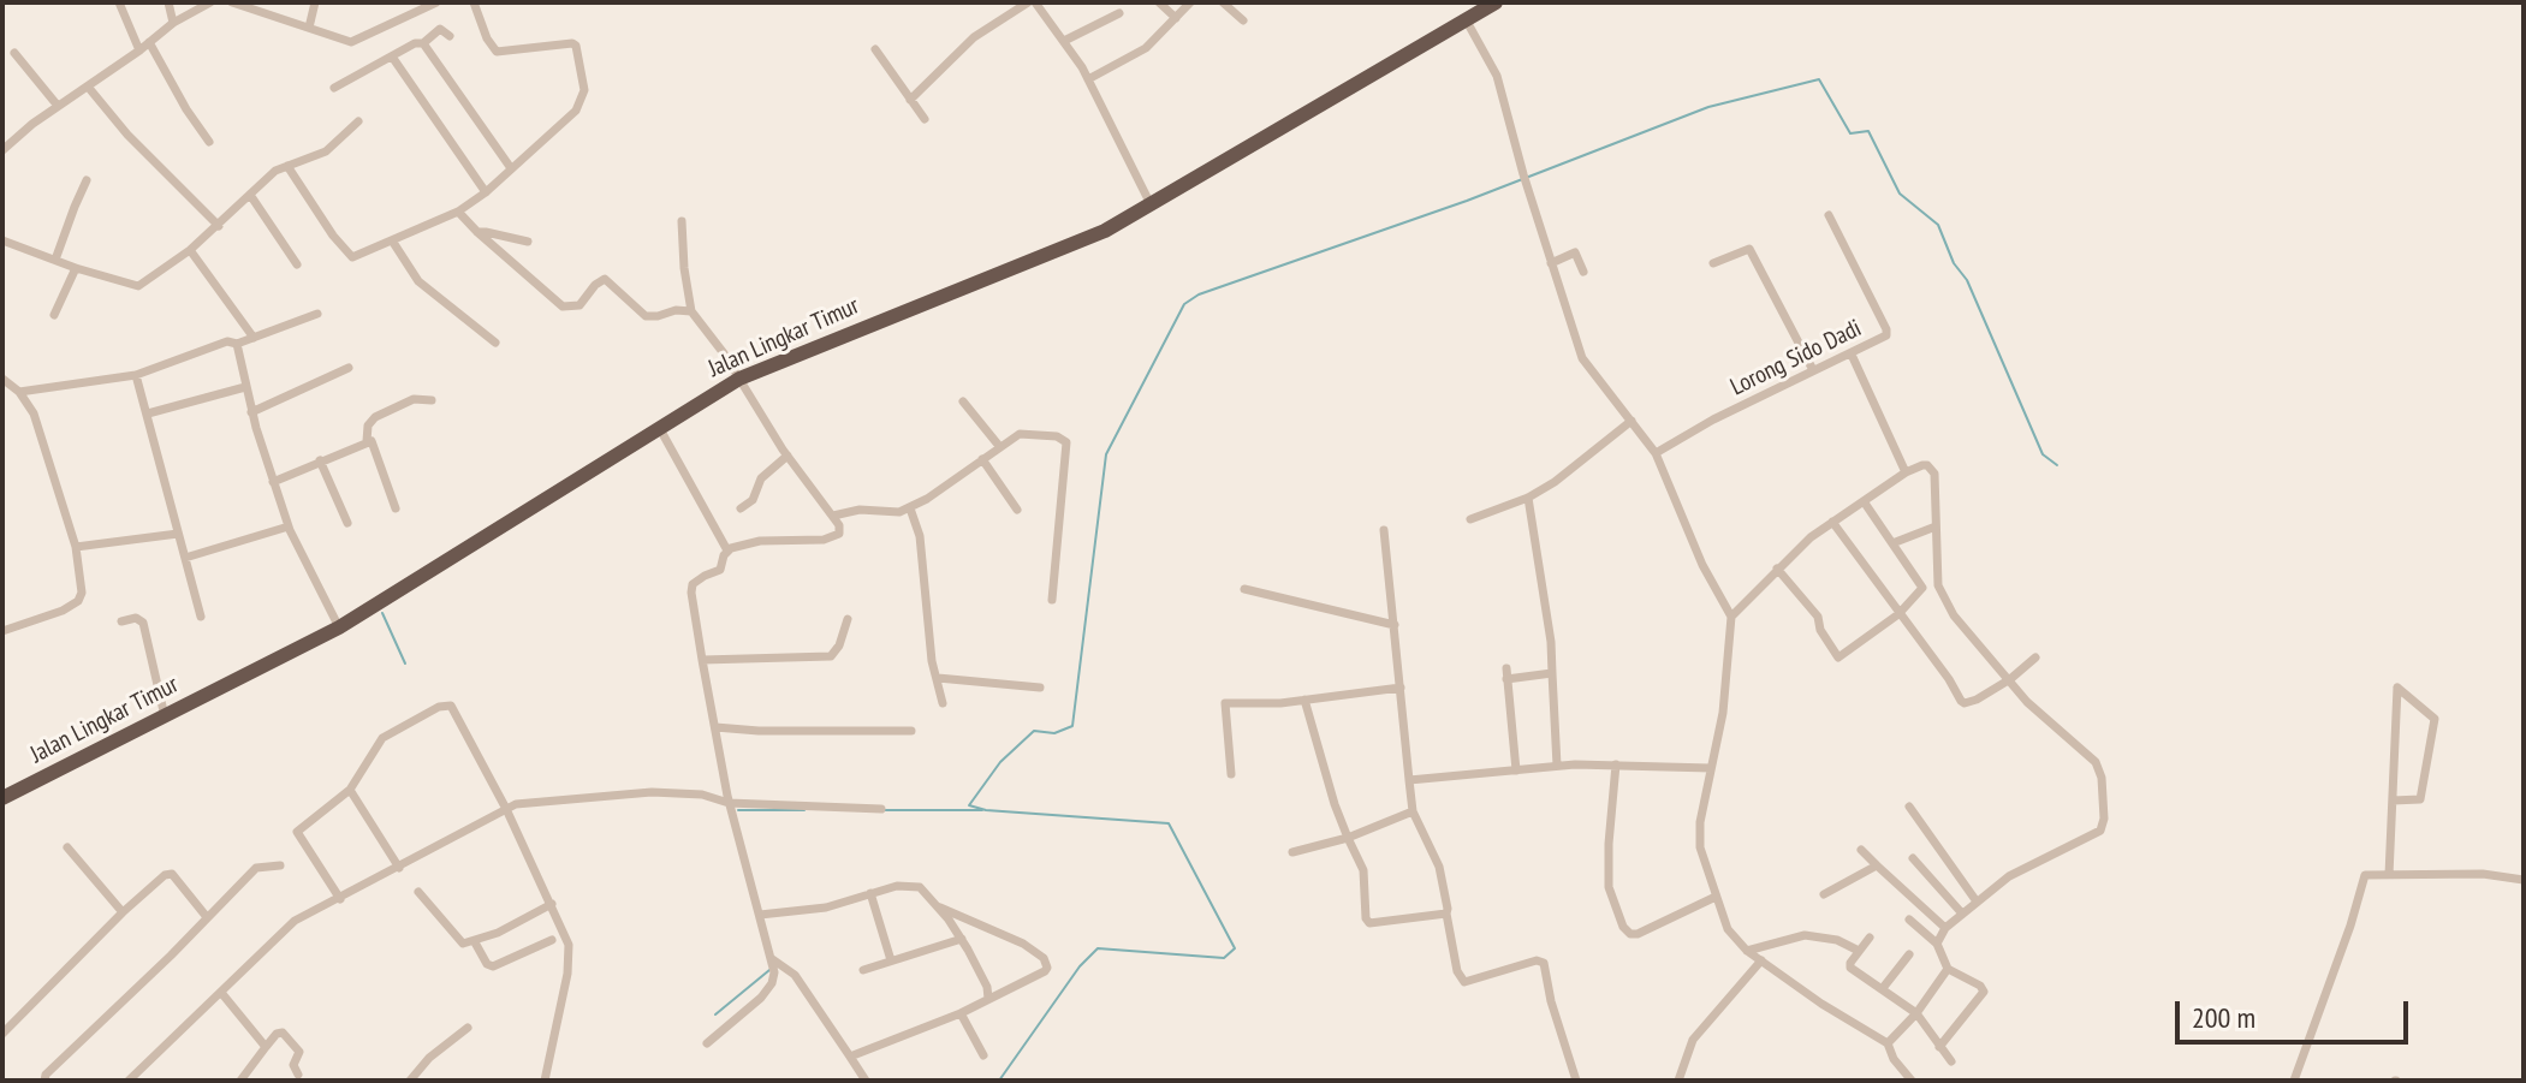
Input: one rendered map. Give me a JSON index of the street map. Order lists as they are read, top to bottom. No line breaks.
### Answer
{"streets":{"highway":["Jalan Lingkar Timur"],"street":["Lorong Sido Dadi"]},"scale_bar":"200 m"}
